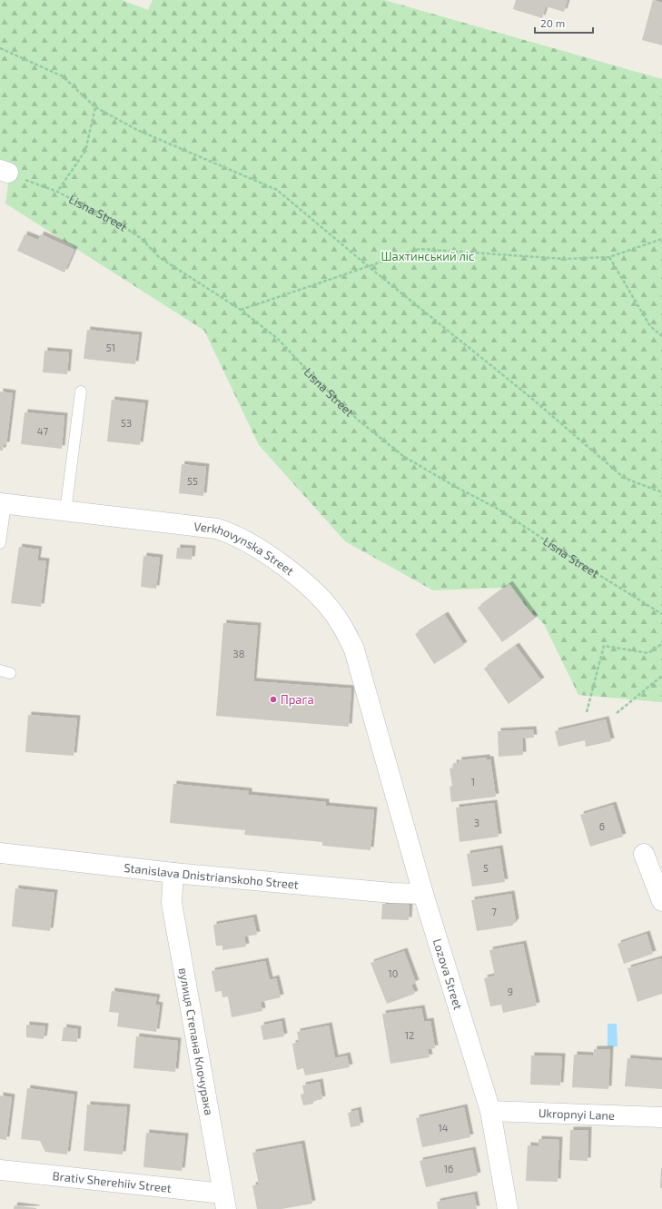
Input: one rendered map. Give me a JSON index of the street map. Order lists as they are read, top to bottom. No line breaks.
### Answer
{"streets":{"street":["Verkhovynska Street","Stanislava Dnistrianskoho Street","Lozova Street","вулиця Степана Клочурака","Ukropnyi Lane","Brativ Sherehiiv Street"],"path":["Lisna Street"]},"crossings":[["Verkhovynska Street","Lozova Street"],["Stanislava Dnistrianskoho Street","Lozova Street"],["Stanislava Dnistrianskoho Street","вулиця Степана Клочурака"],["Lozova Street","Ukropnyi Lane"],["вулиця Степана Клочурака","Brativ Sherehiiv Street"]],"parks":["Шахтинський ліс"],"places":["Прага"],"house_numbers":["51","53","47","55","38","1","3","6","5","7","10","9","12","14","16"],"scale_bar":"20 m"}
